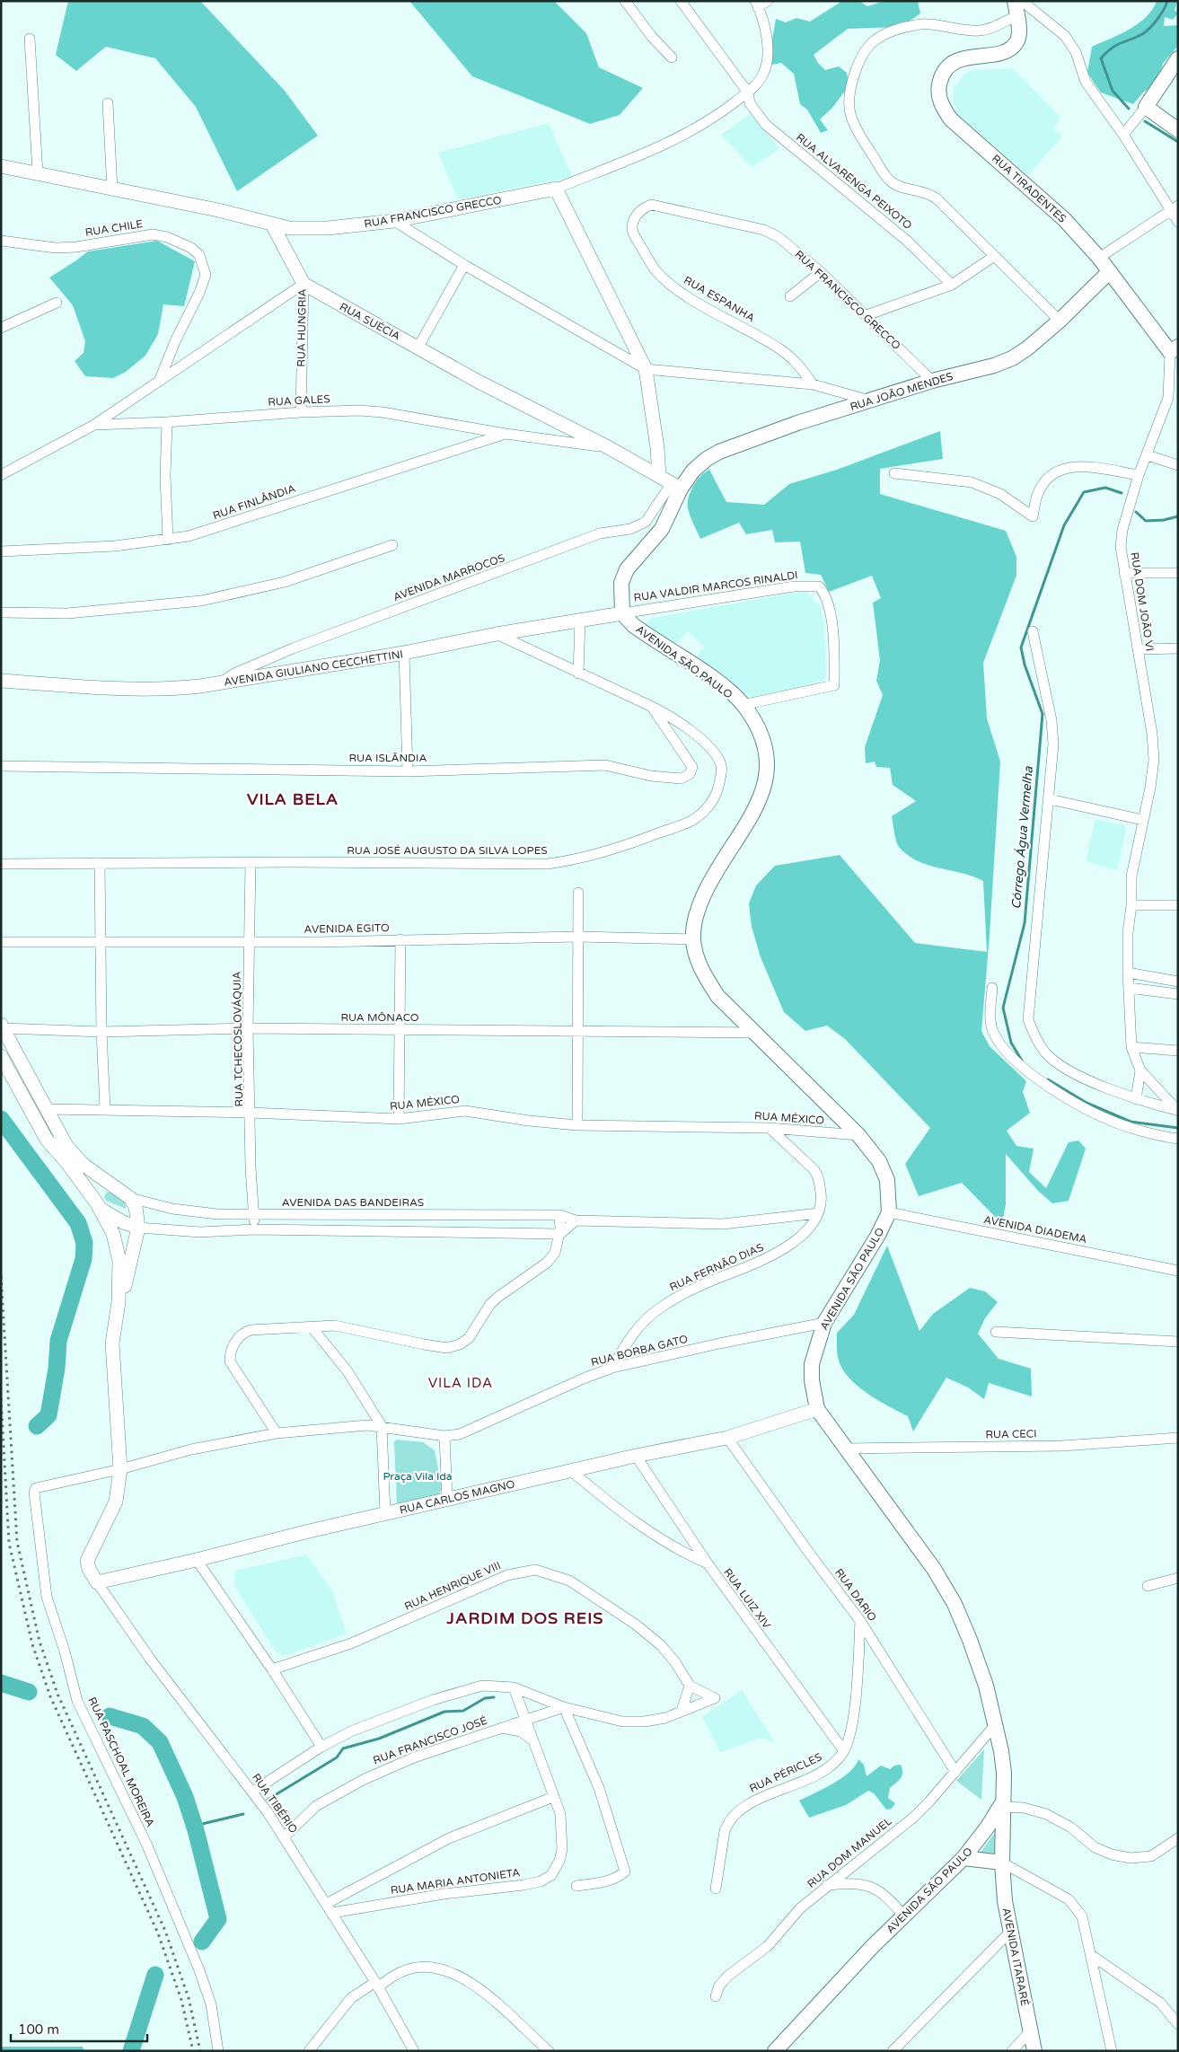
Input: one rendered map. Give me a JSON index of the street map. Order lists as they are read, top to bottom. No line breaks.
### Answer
{"streets":{"main road":["RUA TIRADENTES","RUA JOÃO MENDES","AVENIDA SÃO PAULO","AVENIDA ITARARÉ"],"street":["RUA ALVARENGA PEIXOTO","RUA FRANCISCO GRECCO","RUA CHILE","RUA ESPANHA","RUA SUÉCIA","RUA HUNGRIA","RUA GALES","RUA FINLÂNDIA","AVENIDA MARROCOS","RUA VALDIR MARCOS RINALDI","RUA DOM JOÃO VI","AVENIDA GIULIANO CECCHETTINI","RUA ISLÂNDIA","RUA JOSÉ AUGUSTO DA SILVA LOPES","AVENIDA EGITO","RUA MÔNACO","RUA TCHECOSLOVÁQUIA","RUA MÉXICO","AVENIDA DAS BANDEIRAS","AVENIDA DIADEMA","RUA FERNÃO DIAS","RUA BORBA GATO","RUA CECI","RUA CARLOS MAGNO","RUA HENRIQUE VIII","RUA DARIO","RUA LUIZ XIV","RUA FRANCISCO JOSÉ","RUA PASCHOAL MOREIRA","RUA PÉRICLES","RUA TIBÉRIO","RUA DOM MANUEL","RUA MARIA ANTONIETA"]},"crossings":[["RUA ALVARENGA PEIXOTO","RUA FRANCISCO GRECCO"],["RUA TIRADENTES","RUA JOÃO MENDES"],["RUA TIRADENTES","RUA DOM JOÃO VI"],["RUA FRANCISCO GRECCO","RUA ESPANHA"],["RUA FRANCISCO GRECCO","RUA HUNGRIA"],["RUA FRANCISCO GRECCO","RUA JOÃO MENDES"],["RUA SUÉCIA","RUA HUNGRIA"],["RUA SUÉCIA","RUA JOÃO MENDES"],["RUA SUÉCIA","RUA GALES"],["RUA SUÉCIA","AVENIDA MARROCOS"],["RUA HUNGRIA","RUA GALES"],["RUA JOÃO MENDES","AVENIDA MARROCOS"],["RUA GALES","RUA FINLÂNDIA"],["AVENIDA MARROCOS","AVENIDA GIULIANO CECCHETTINI"],["RUA VALDIR MARCOS RINALDI","AVENIDA SÃO PAULO"],["RUA VALDIR MARCOS RINALDI","AVENIDA GIULIANO CECCHETTINI"],["AVENIDA SÃO PAULO","AVENIDA GIULIANO CECCHETTINI"],["AVENIDA SÃO PAULO","AVENIDA EGITO"],["AVENIDA SÃO PAULO","RUA MÔNACO"],["AVENIDA SÃO PAULO","RUA MÉXICO"],["AVENIDA SÃO PAULO","AVENIDA DIADEMA"],["AVENIDA SÃO PAULO","RUA BORBA GATO"],["AVENIDA SÃO PAULO","RUA CECI"],["AVENIDA SÃO PAULO","RUA CARLOS MAGNO"],["AVENIDA SÃO PAULO","RUA DOM MANUEL"],["AVENIDA SÃO PAULO","AVENIDA ITARARÉ"],["AVENIDA GIULIANO CECCHETTINI","RUA JOSÉ AUGUSTO DA SILVA LOPES"],["RUA ISLÂNDIA","RUA JOSÉ AUGUSTO DA SILVA LOPES"],["RUA JOSÉ AUGUSTO DA SILVA LOPES","RUA TCHECOSLOVÁQUIA"],["AVENIDA EGITO","RUA TCHECOSLOVÁQUIA"],["RUA MÔNACO","RUA TCHECOSLOVÁQUIA"],["RUA TCHECOSLOVÁQUIA","RUA MÉXICO"],["RUA TCHECOSLOVÁQUIA","AVENIDA DAS BANDEIRAS"],["AVENIDA DAS BANDEIRAS","RUA FERNÃO DIAS"],["RUA FERNÃO DIAS","RUA BORBA GATO"],["RUA CARLOS MAGNO","RUA DARIO"],["RUA CARLOS MAGNO","RUA LUIZ XIV"],["RUA CARLOS MAGNO","RUA TIBÉRIO"],["RUA DARIO","RUA DOM MANUEL"],["RUA LUIZ XIV","RUA PÉRICLES"],["RUA FRANCISCO JOSÉ","RUA TIBÉRIO"],["RUA TIBÉRIO","RUA MARIA ANTONIETA"]],"districts":["VILA BELA","VILA IDA","JARDIM DOS REIS"],"water":["Córrego Água Vermelha"],"parks":["Praça Vila Ida"],"scale_bar":"100 m"}
